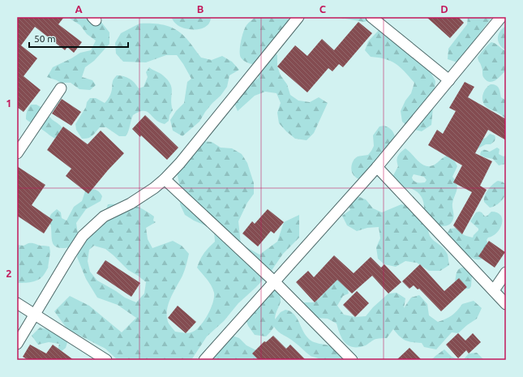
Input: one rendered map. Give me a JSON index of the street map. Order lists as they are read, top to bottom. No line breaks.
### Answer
{"scale_bar":"50 m","grid":{"columns":["A","B","C","D"],"rows":["1","2"]}}
